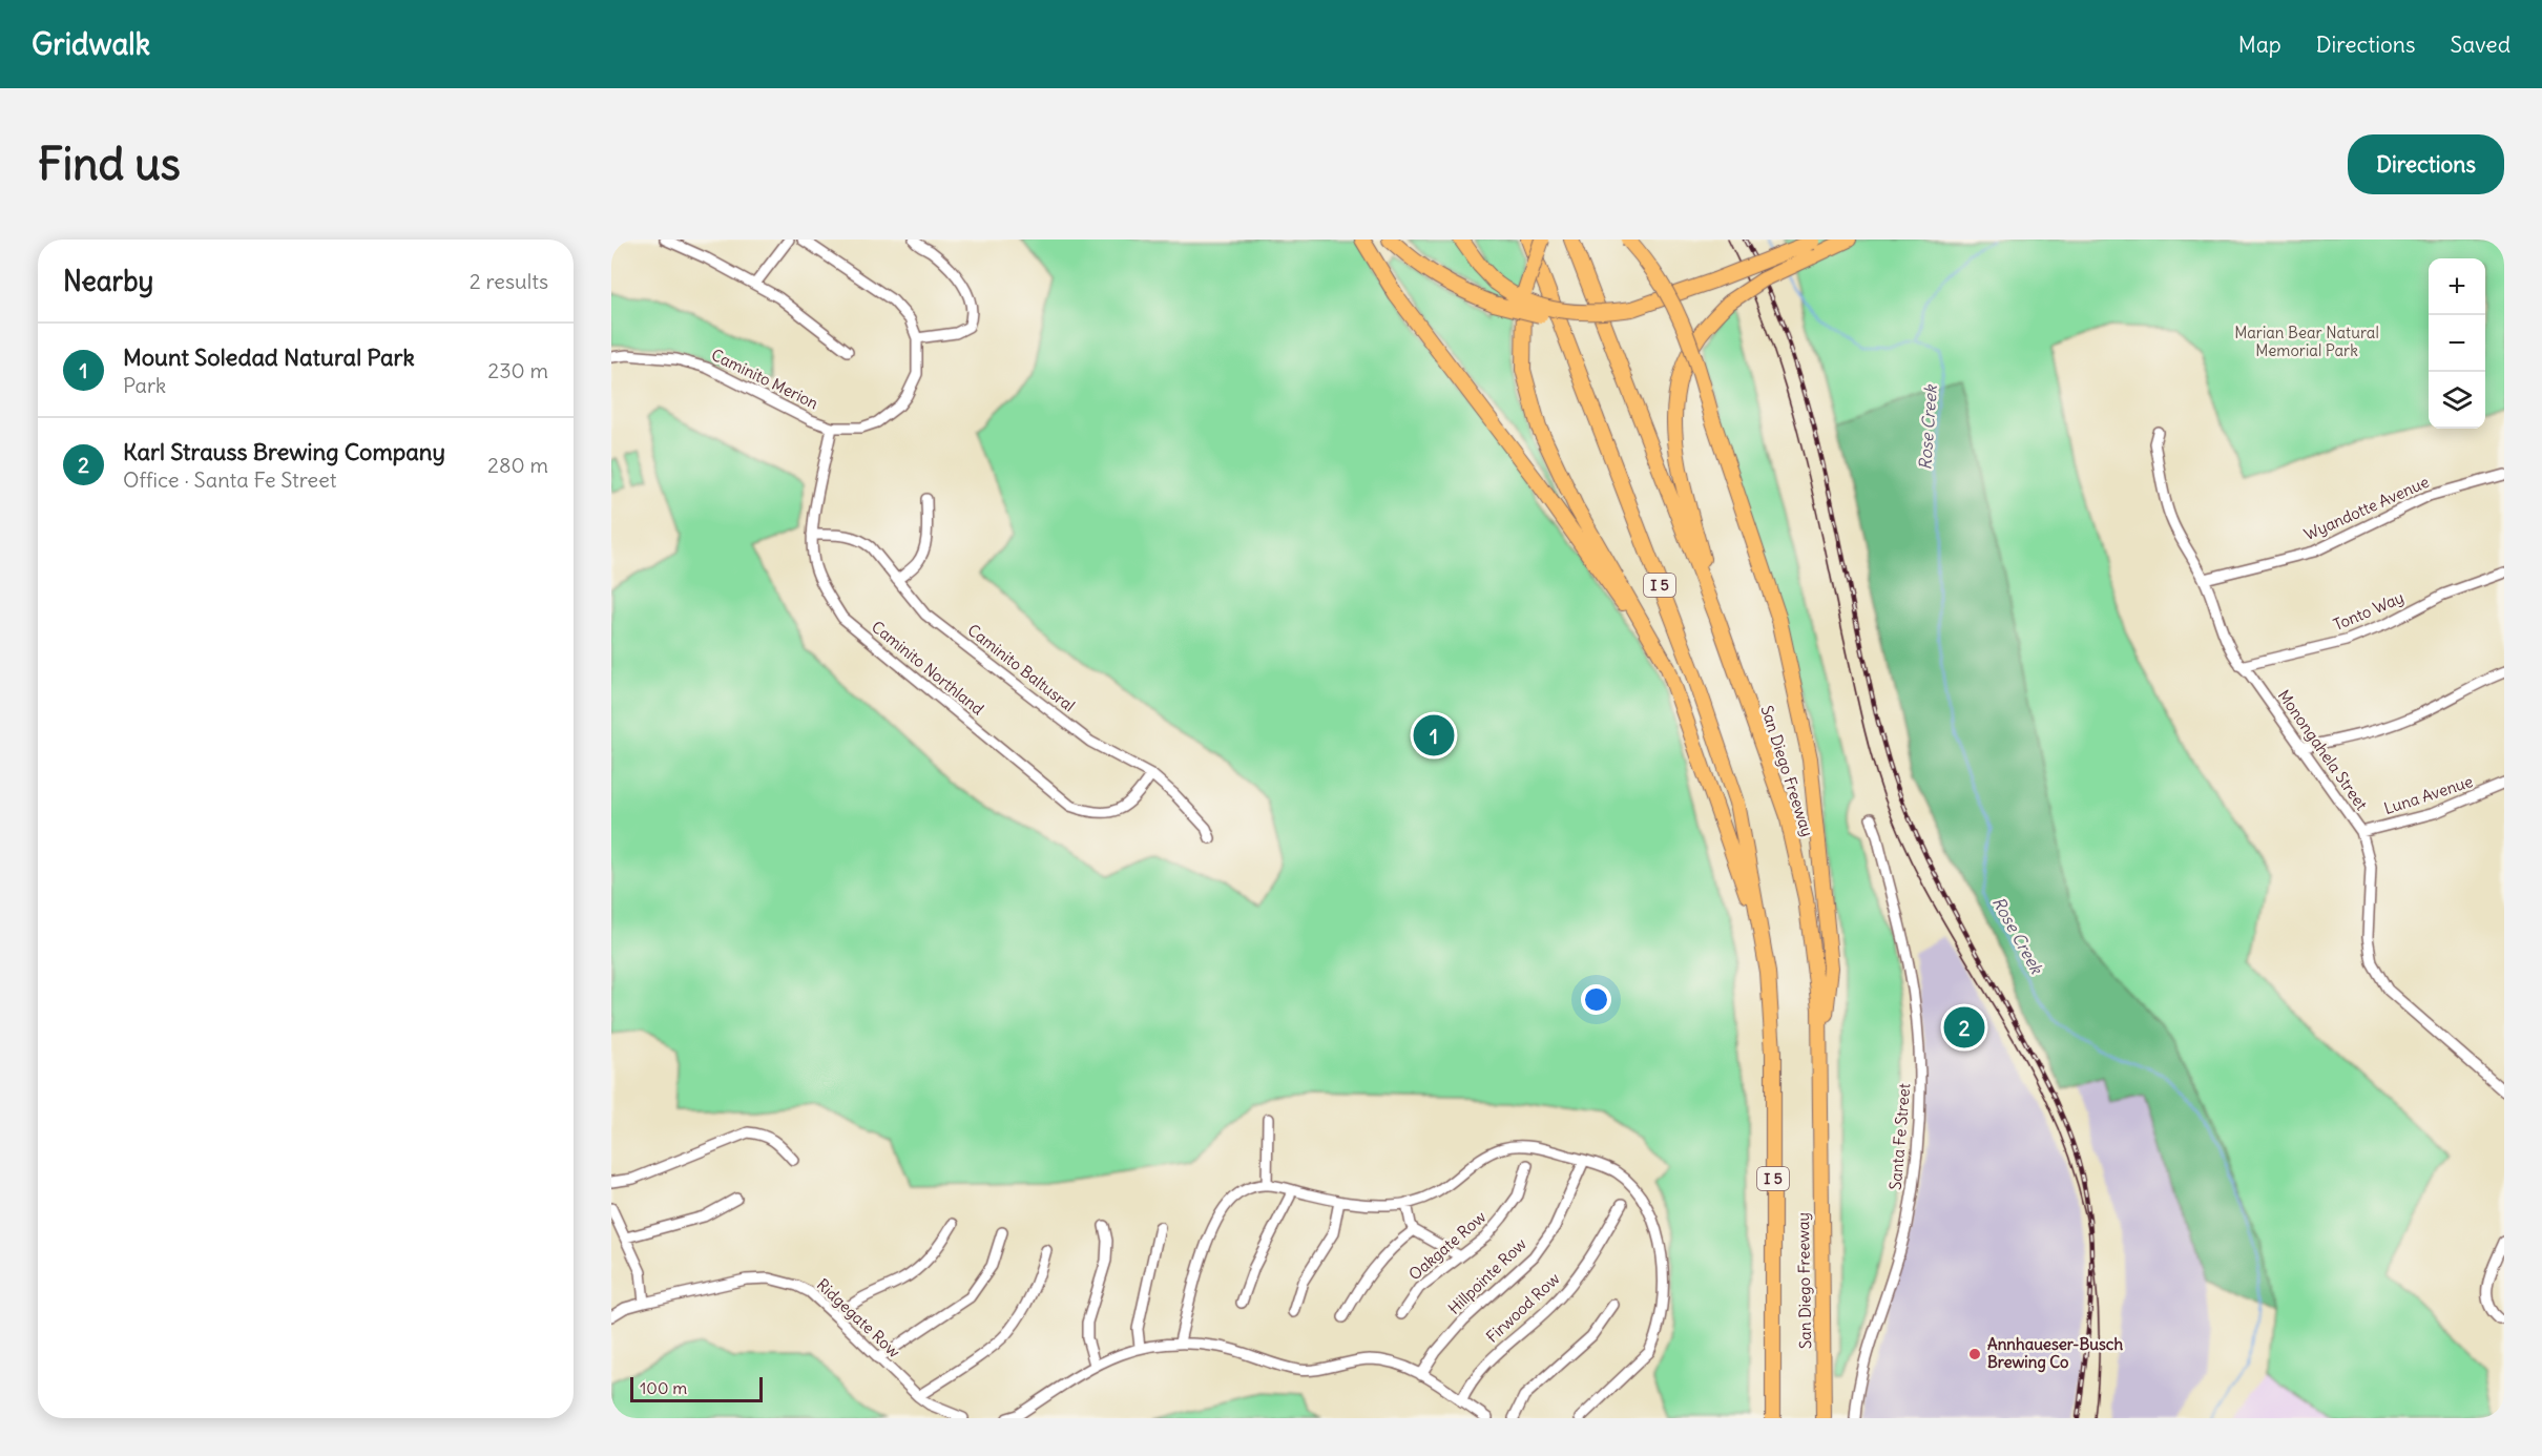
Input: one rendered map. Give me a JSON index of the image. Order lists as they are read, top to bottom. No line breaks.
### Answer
{"streets":{"highway":["I 5","San Diego Freeway"],"street":["Caminito Merion","Wyandotte Avenue","Tonto Way","Caminito Northland","Caminito Baltusral","Monongahela Street","Luna Avenue","Santa Fe Street","Oakgate Row","Hillpointe Row","Firwood Row","Ridgegate Row"]},"crossings":[["Caminito Merion","Caminito Northland"],["Wyandotte Avenue","Monongahela Street"],["Tonto Way","Monongahela Street"],["Caminito Northland","Caminito Baltusral"],["Monongahela Street","Luna Avenue"]],"water":["Rose Creek"],"parks":["Marian Bear Natural Memorial Park"],"places":["Annhaueser-Busch Brewing Co"],"scale_bar":"100 m","page":{"header":"Gridwalk","nav":["Map","Directions","Saved"],"buttons":"Directions","title":"Find us","heading":["Nearby","2 results"],"map_buttons":["+","−"],"list":[{"mark":"1","name":"Mount Soledad Natural Park","note":"Park","value":"230 m"},{"mark":"2","name":"Karl Strauss Brewing Company","note":"Office · Santa Fe Street","value":"280 m"}],"pins":["1","2"],"scale":"100 m"}}
